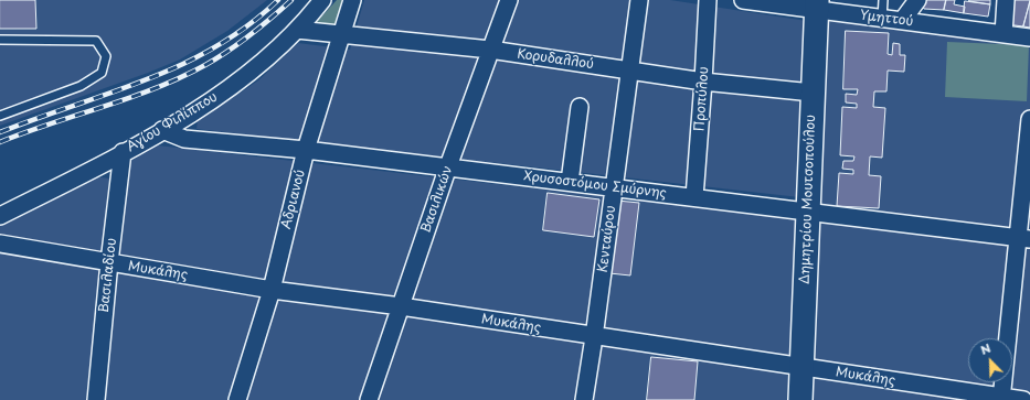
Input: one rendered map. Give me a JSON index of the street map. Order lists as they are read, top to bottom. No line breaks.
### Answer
{"streets":{"street":["Υμηττού","Κορυδαλλού","Προπύλου","Αγίου Φιλίππου","Χρυσοστόμου Σμύρνης","Αδριανού","Βασιλικών","Δημητρίου Μουτσοπούλου","Κενταύρου","Μυκάλης","Βασιλαδίου"]},"crossings":[["Υμηττού","Δημητρίου Μουτσοπούλου"],["Κορυδαλλού","Προπύλου"],["Κορυδαλλού","Αγίου Φιλίππου"],["Κορυδαλλού","Αδριανού"],["Κορυδαλλού","Βασιλικών"],["Κορυδαλλού","Δημητρίου Μουτσοπούλου"],["Κορυδαλλού","Κενταύρου"],["Προπύλου","Χρυσοστόμου Σμύρνης"],["Αγίου Φιλίππου","Χρυσοστόμου Σμύρνης"],["Αγίου Φιλίππου","Βασιλαδίου"],["Χρυσοστόμου Σμύρνης","Αδριανού"],["Χρυσοστόμου Σμύρνης","Βασιλικών"],["Χρυσοστόμου Σμύρνης","Δημητρίου Μουτσοπούλου"],["Χρυσοστόμου Σμύρνης","Κενταύρου"],["Αδριανού","Μυκάλης"],["Βασιλικών","Μυκάλης"],["Δημητρίου Μουτσοπούλου","Μυκάλης"],["Κενταύρου","Μυκάλης"],["Μυκάλης","Βασιλαδίου"]],"north":"top left"}
